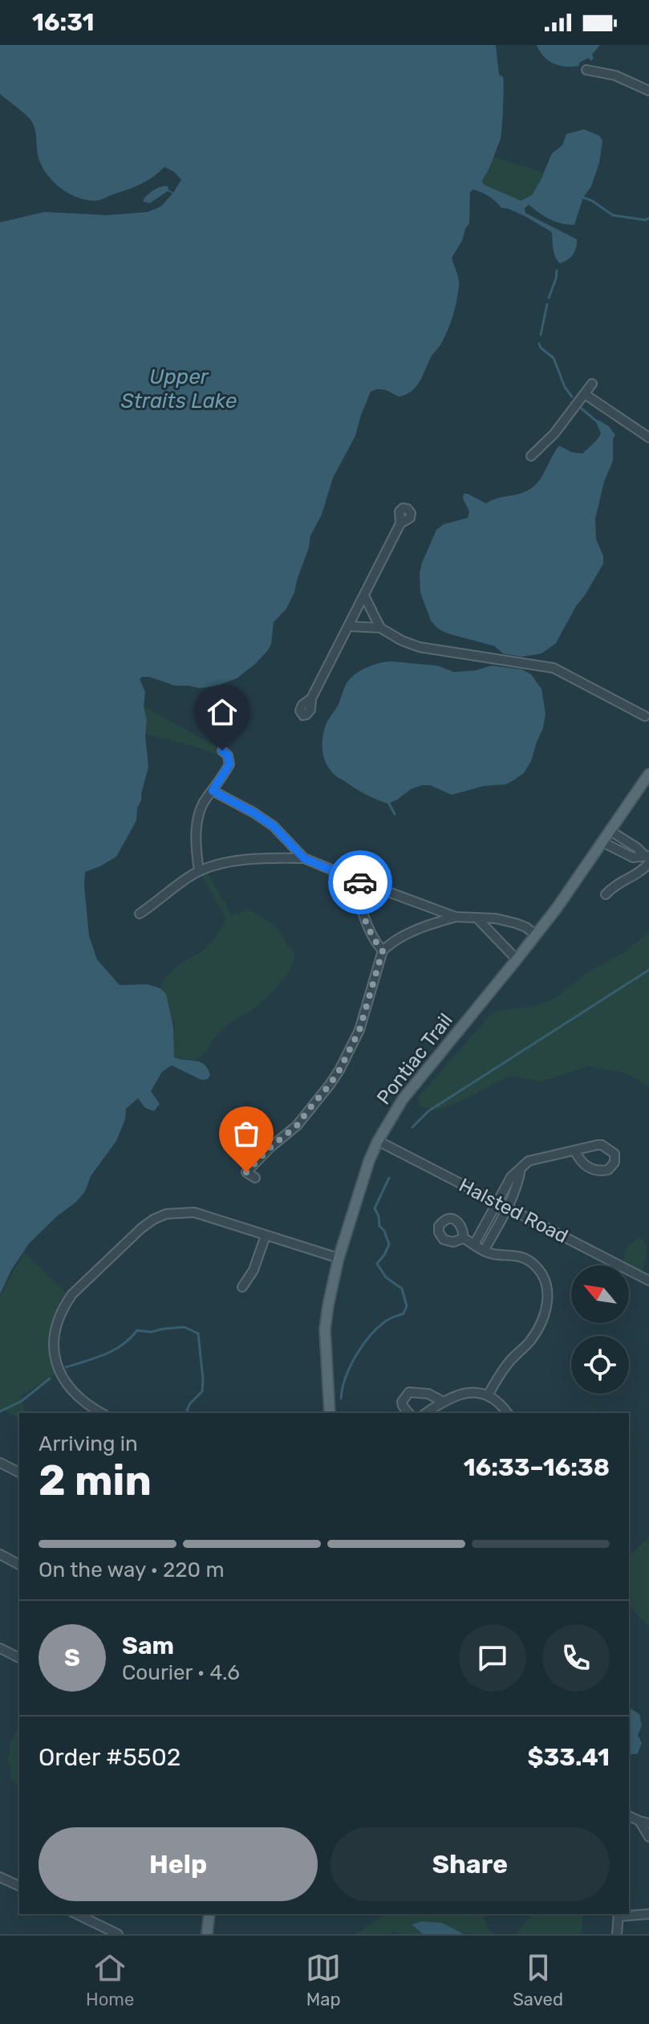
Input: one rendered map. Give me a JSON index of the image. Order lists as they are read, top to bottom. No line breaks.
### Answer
{"streets":{"main road":["Pontiac Trail"],"street":["Halsted Road"]},"crossings":[["Pontiac Trail","Halsted Road"]],"water":["Upper Straits Lake"],"north":"top left","page":{"status":"16:31","heading":["2 min","Arriving in","16:33–16:38"],"panel":["Sam","Courier · 4.6","Order #5502","$33.41"],"bar":"On the way · 220 m","round":"S","buttons":["Help","Share"],"tabs":["Home","Map","Saved"]}}
